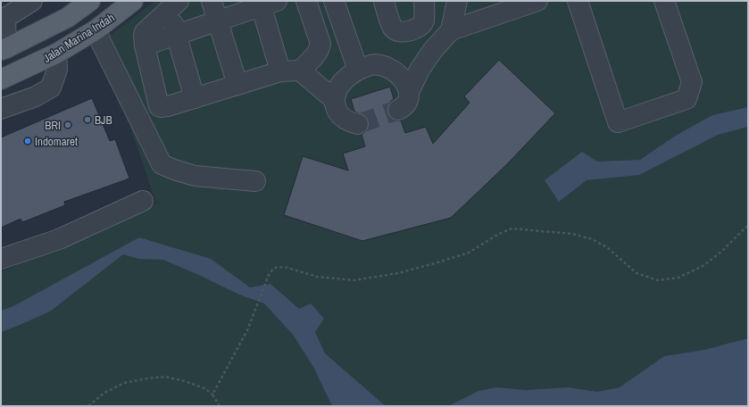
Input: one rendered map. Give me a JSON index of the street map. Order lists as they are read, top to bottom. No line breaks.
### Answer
{"streets":{"main road":["Jalan Marina Indah"]},"places":["BJB","BRI","Indomaret"]}
